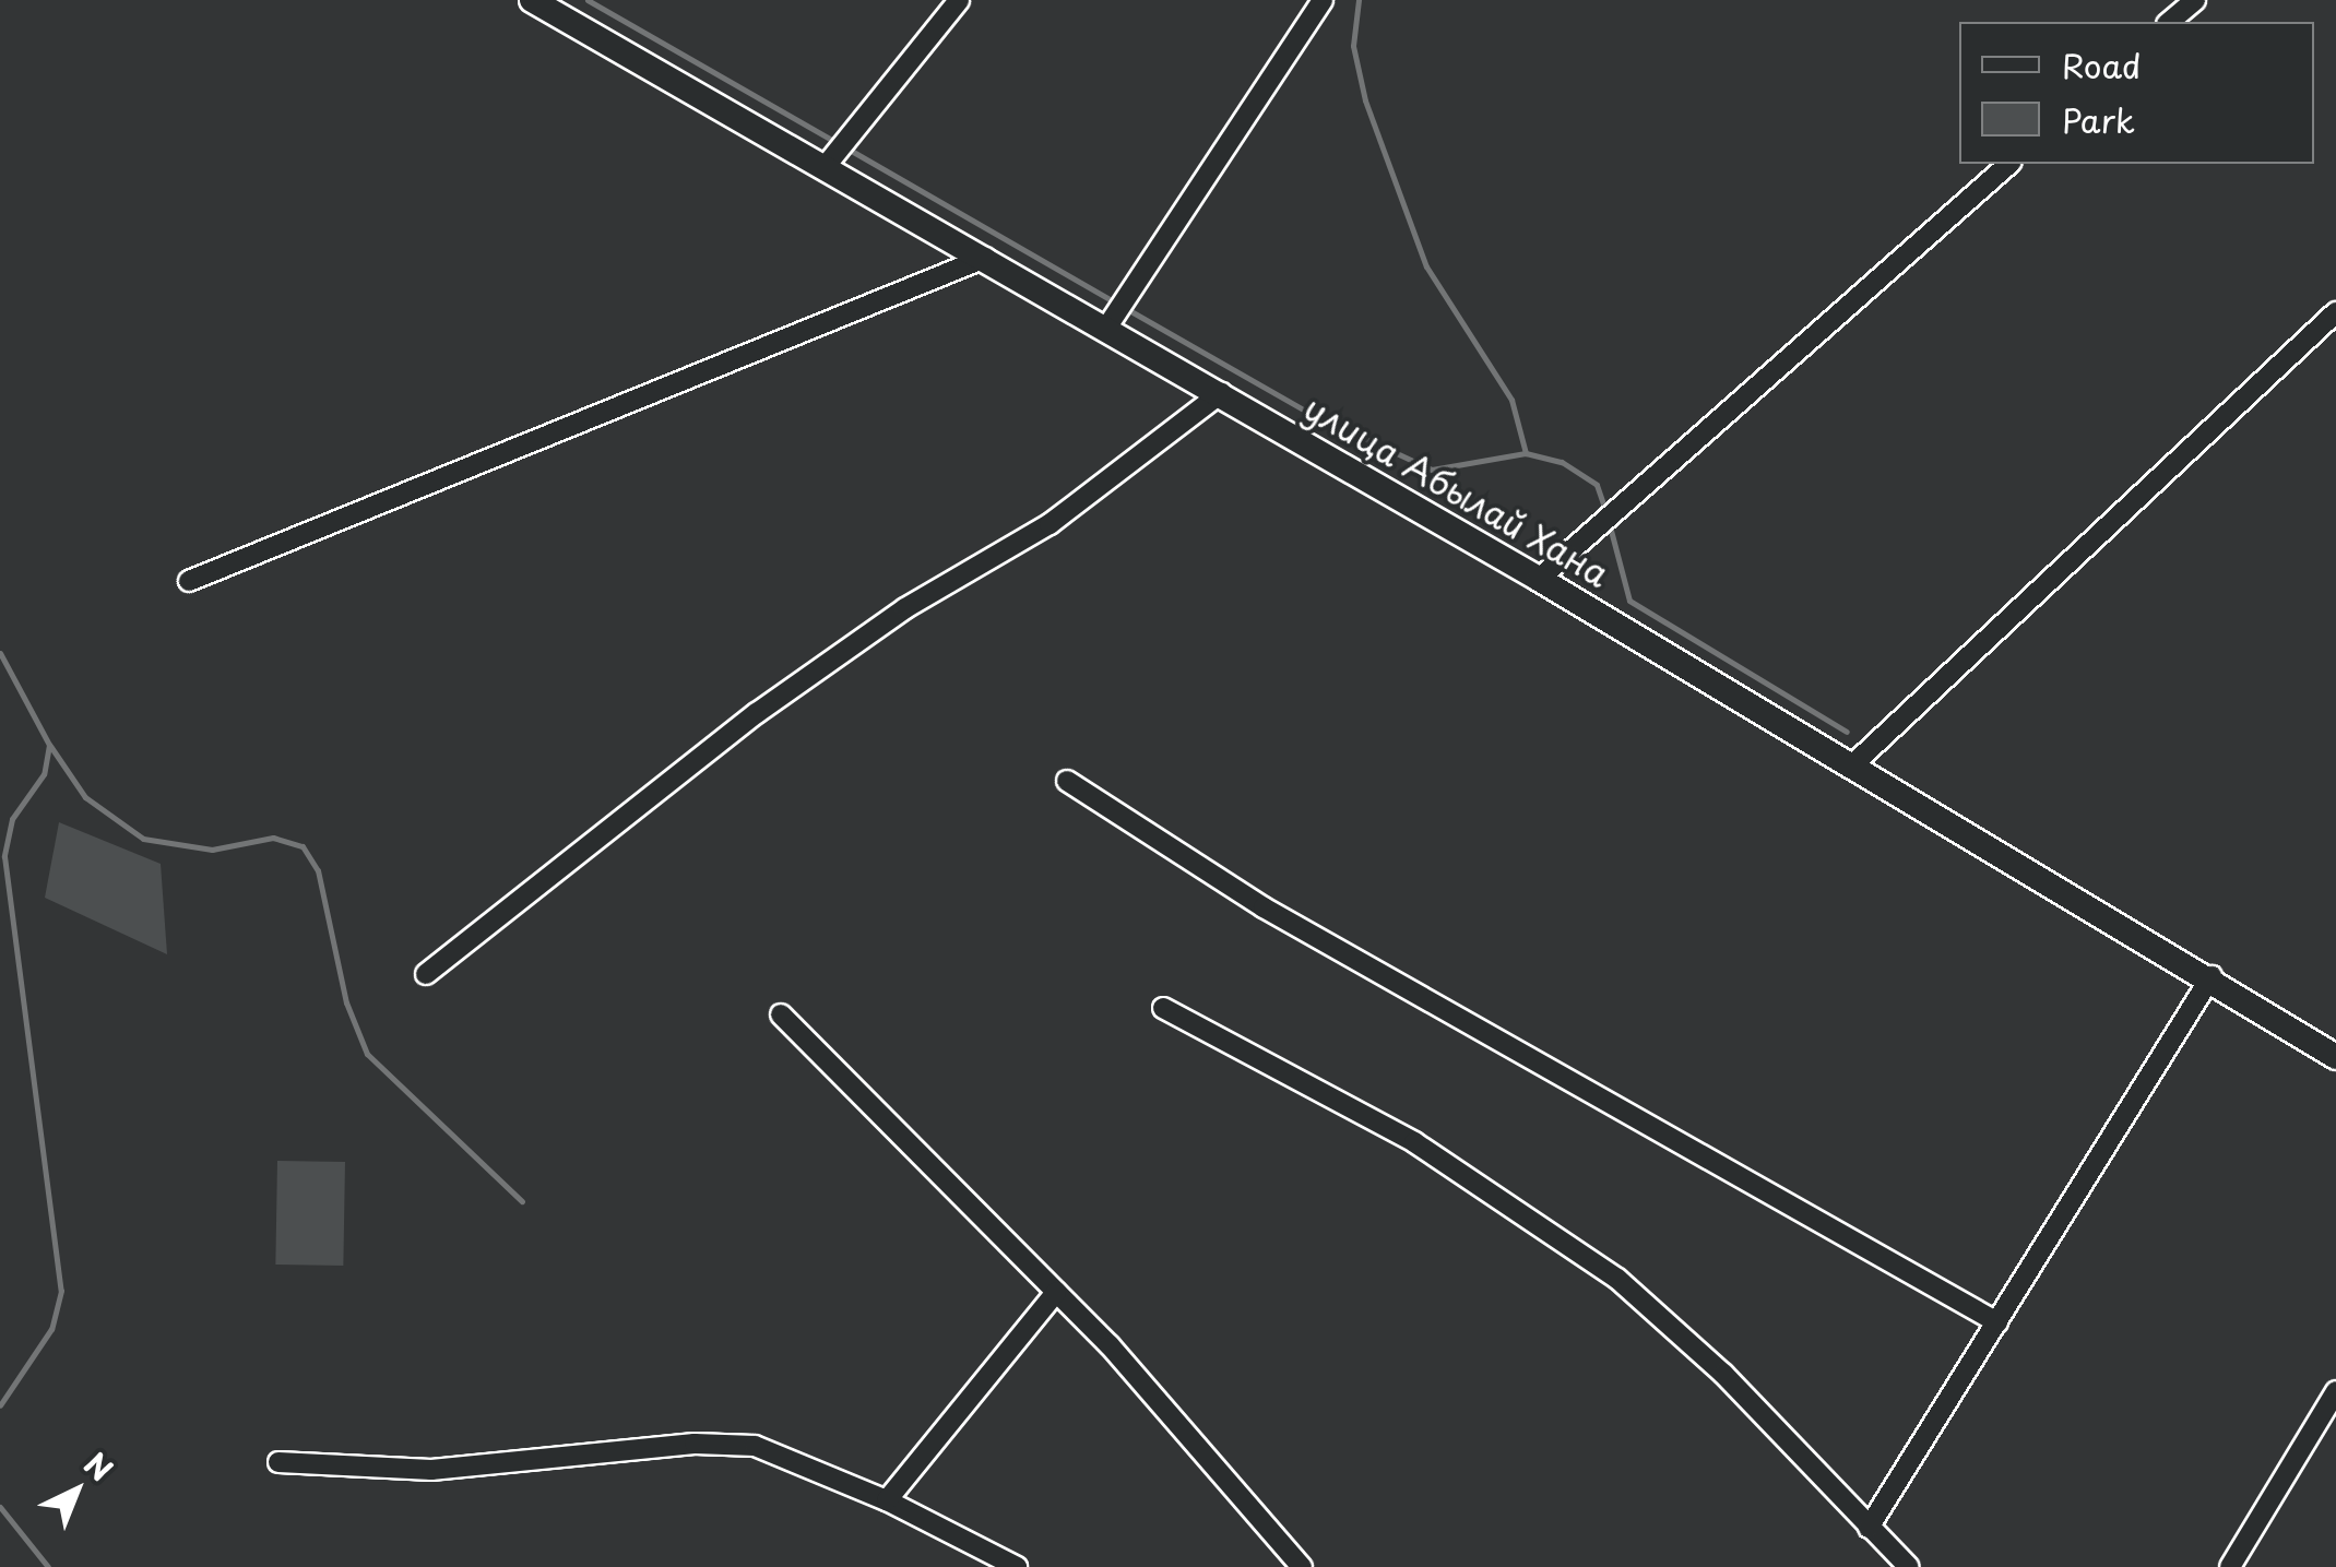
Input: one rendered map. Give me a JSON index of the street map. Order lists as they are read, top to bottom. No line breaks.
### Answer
{"streets":{"main road":["улица Абылай Хана"]},"legend":["Road","Park"],"north":"top right"}
